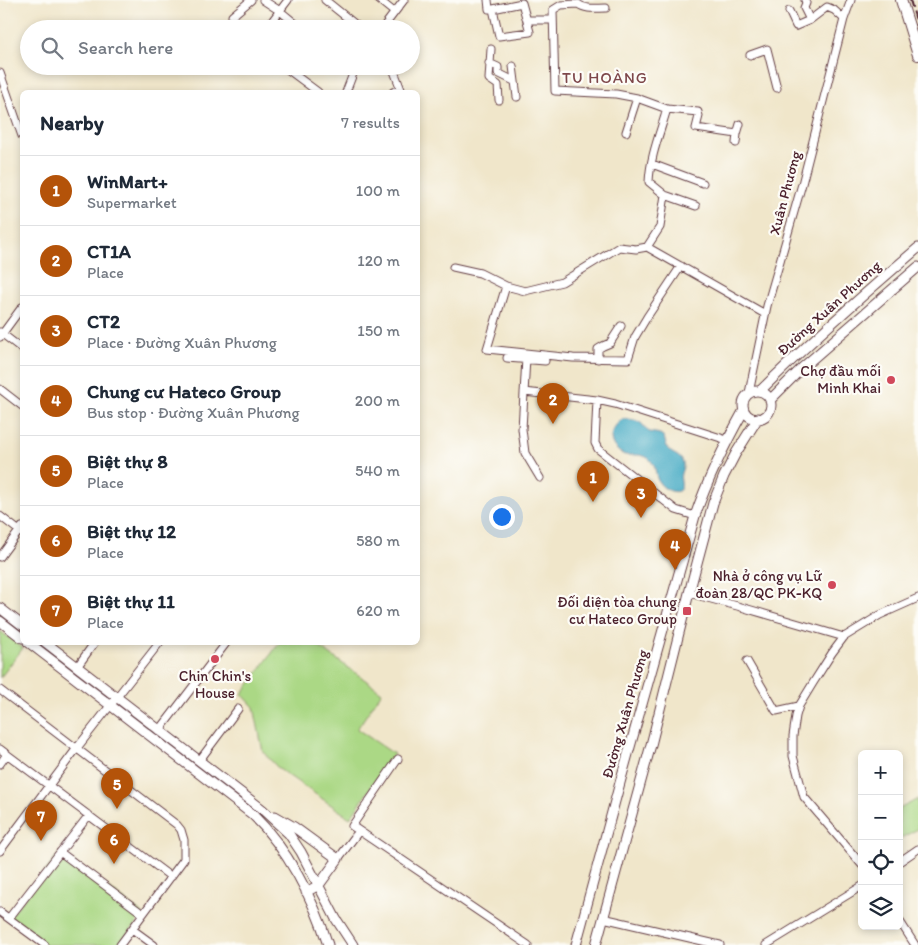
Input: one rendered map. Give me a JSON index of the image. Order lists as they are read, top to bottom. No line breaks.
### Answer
{"streets":{"main road":["Đường Xuân Phương"],"street":["Xuân Phương"]},"crossings":[["Xuân Phương","Đường Xuân Phương"]],"districts":["TU HOÀNG"],"places":{"other":["Chợ đầu mối Minh Khai","Nhà ở công vụ Lữ đoàn 28/QC PK-KQ","Chin Chin's House"],"transit":["Đối diện tòa chung cư Hateco Group"]},"page":{"search":"Search here","heading":["Nearby","7 results"],"list":[{"mark":"1","name":"WinMart+","note":"Supermarket","value":"100 m"},{"mark":"2","name":"CT1A","note":"Place","value":"120 m"},{"mark":"3","name":"CT2","note":"Place · Đường Xuân Phương","value":"150 m"},{"mark":"4","name":"Chung cư Hateco Group","note":"Bus stop · Đường Xuân Phương","value":"200 m"},{"mark":"5","name":"Biệt thự 8","note":"Place","value":"540 m"},{"mark":"6","name":"Biệt thự 12","note":"Place","value":"580 m"},{"mark":"7","name":"Biệt thự 11","note":"Place","value":"620 m"}],"pins":["2","1","3","4","5","7","6"],"map_buttons":["+","−"]}}
